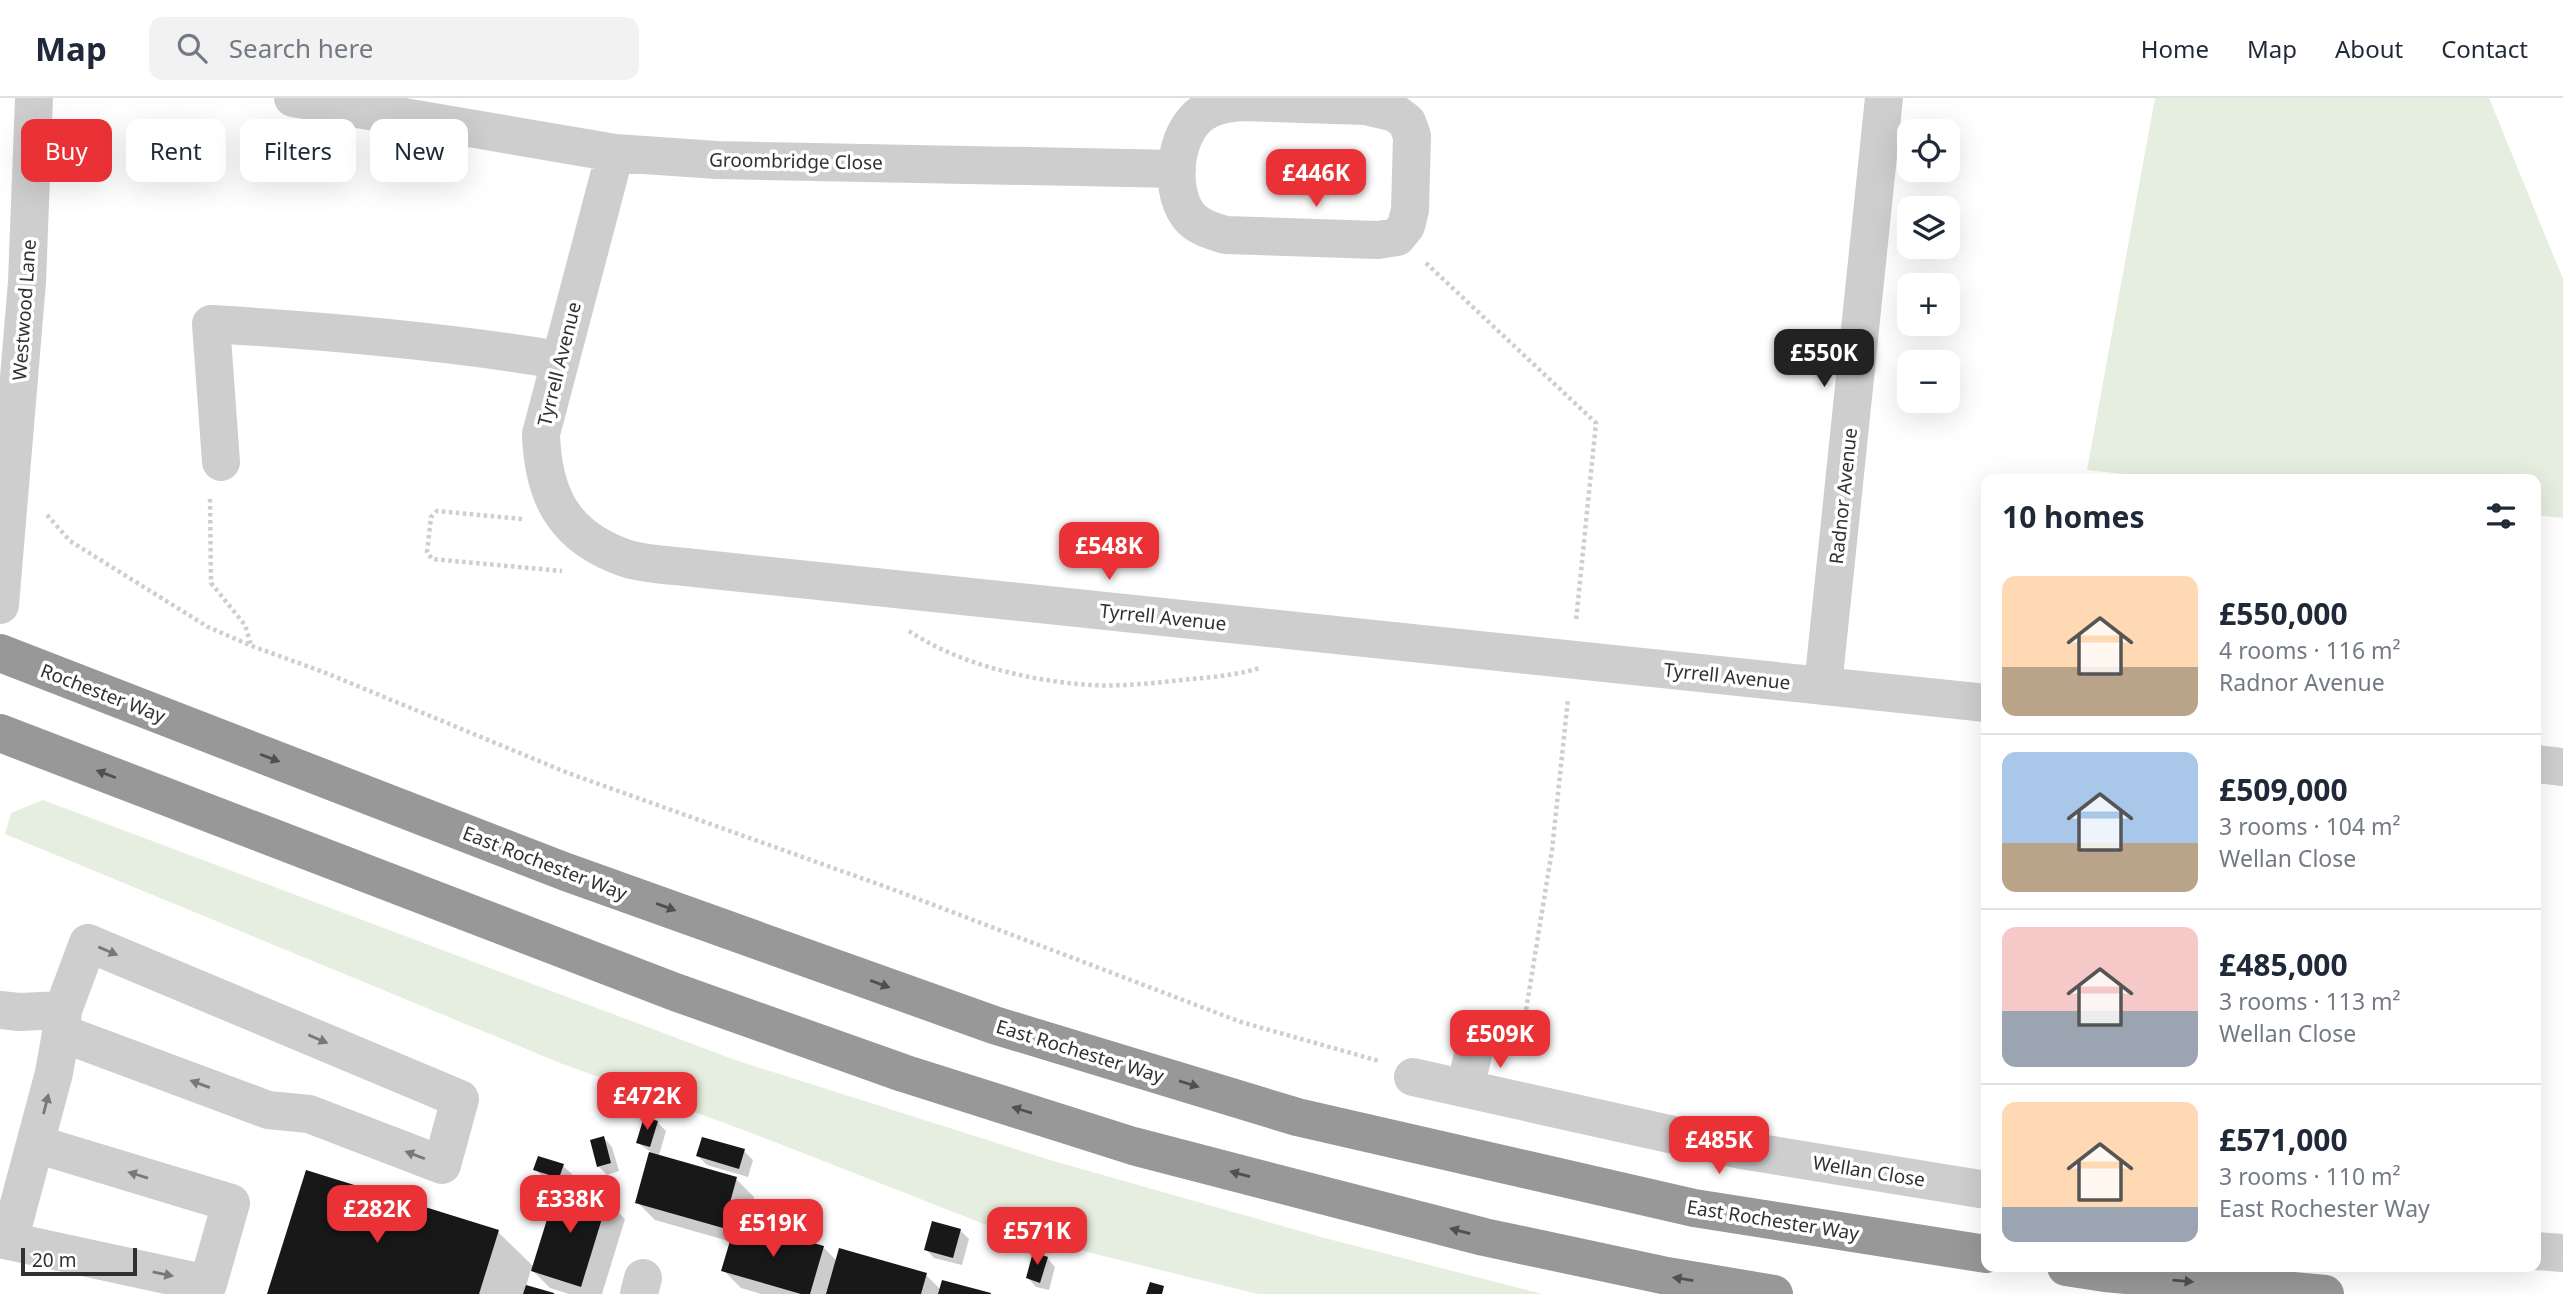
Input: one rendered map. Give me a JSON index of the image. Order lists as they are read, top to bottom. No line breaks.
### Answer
{"streets":{"highway":["Rochester Way","East Rochester Way"],"street":["Groombridge Close","Westwood Lane","Tyrrell Avenue","Radnor Avenue","Wellan Close"]},"crossings":[["Groombridge Close","Tyrrell Avenue"],["Tyrrell Avenue","Radnor Avenue"],["Rochester Way","East Rochester Way"]],"scale_bar":"20 m","page":{"header":"Map","search":"Search here","nav":["Home","Map","About","Contact"],"map_buttons":["+","−"],"chip":["Buy","Rent","Filters","New"],"price":["£446K","£550K","£548K","£509K","£472K","£485K","£338K","£282K","£519K","£571K"],"heading":"10 homes","list":[{"name":"£550,000","note":"4 rooms · 116 m² · Radnor Avenue"},{"name":"£509,000","note":"3 rooms · 104 m² · Wellan Close"},{"name":"£485,000","note":"3 rooms · 113 m² · Wellan Close"},{"name":"£571,000","note":"3 rooms · 110 m² · East Rochester Way"}],"scale":"20 m"}}
